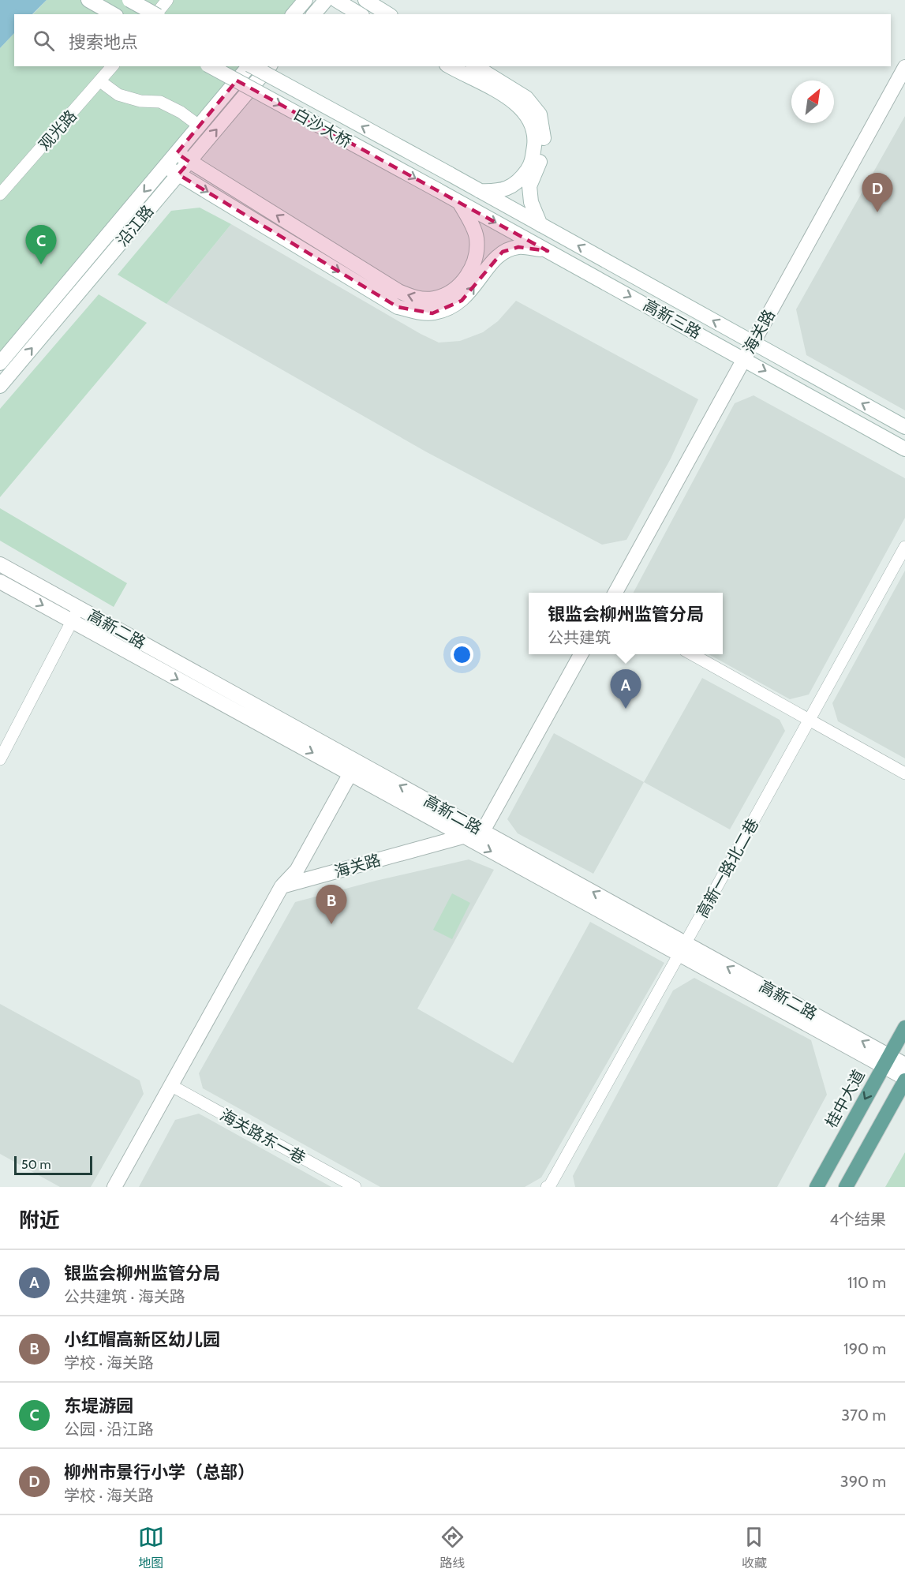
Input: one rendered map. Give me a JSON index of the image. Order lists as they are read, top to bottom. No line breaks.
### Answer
{"streets":{"main road":["白沙大桥","沿江路","高新三路","海关路","高新二路","桂中大道"],"street":["观光路","高新一路北二巷","海关路东一巷"]},"crossings":[["白沙大桥","高新三路"],["高新三路","海关路"],["海关路","高新二路"],["高新二路","高新一路北二巷"],["高新二路","桂中大道"]],"scale_bar":"50 m","north":"top right","page":{"search":"搜索地点","pins":["D","C","A","B"],"popup":["银监会柳州监管分局","公共建筑"],"scale":"50 m","heading":["附近","4个结果"],"list":[{"mark":"A","name":"银监会柳州监管分局","note":"公共建筑 · 海关路","value":"110 m"},{"mark":"B","name":"小红帽高新区幼儿园","note":"学校 · 海关路","value":"190 m"},{"mark":"C","name":"东堤游园","note":"公园 · 沿江路","value":"370 m"},{"mark":"D","name":"柳州市景行小学（总部）","note":"学校 · 海关路","value":"390 m"}],"nav":["地图","路线","收藏"]}}
